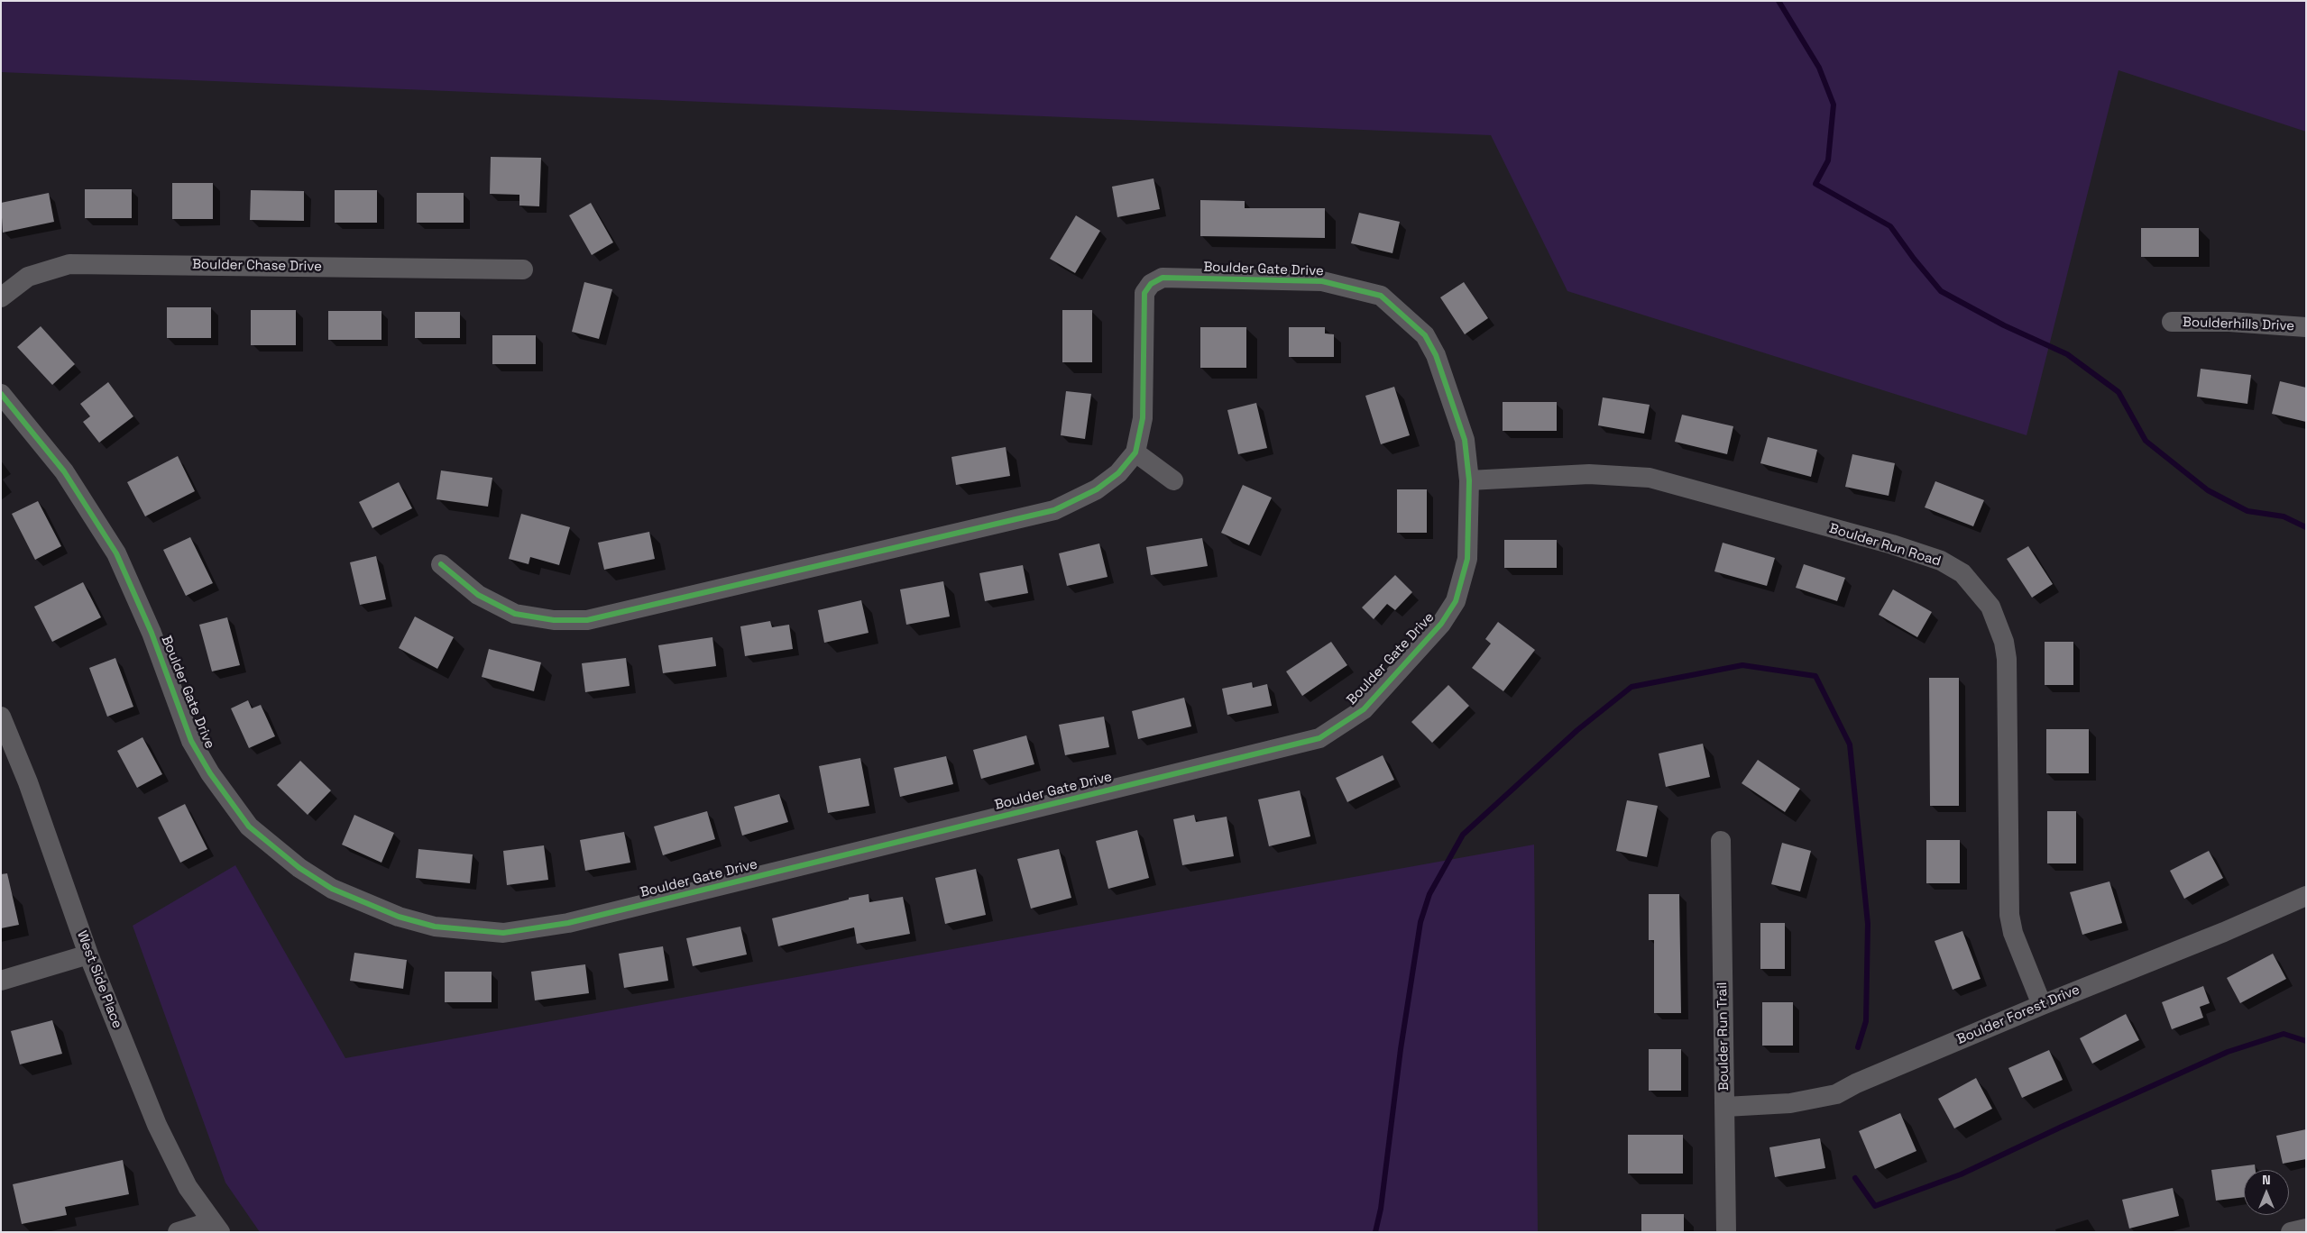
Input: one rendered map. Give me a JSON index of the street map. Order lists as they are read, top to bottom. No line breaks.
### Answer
{"streets":{"street":["Boulder Chase Drive","Boulder Gate Drive","Boulderhills Drive","Boulder Run Road","West Side Place","Boulder Forest Drive","Boulder Run Trail"]},"crossings":[["Boulder Gate Drive","Boulder Run Road"],["Boulder Run Road","Boulder Forest Drive"],["Boulder Forest Drive","Boulder Run Trail"]],"north":"top"}
